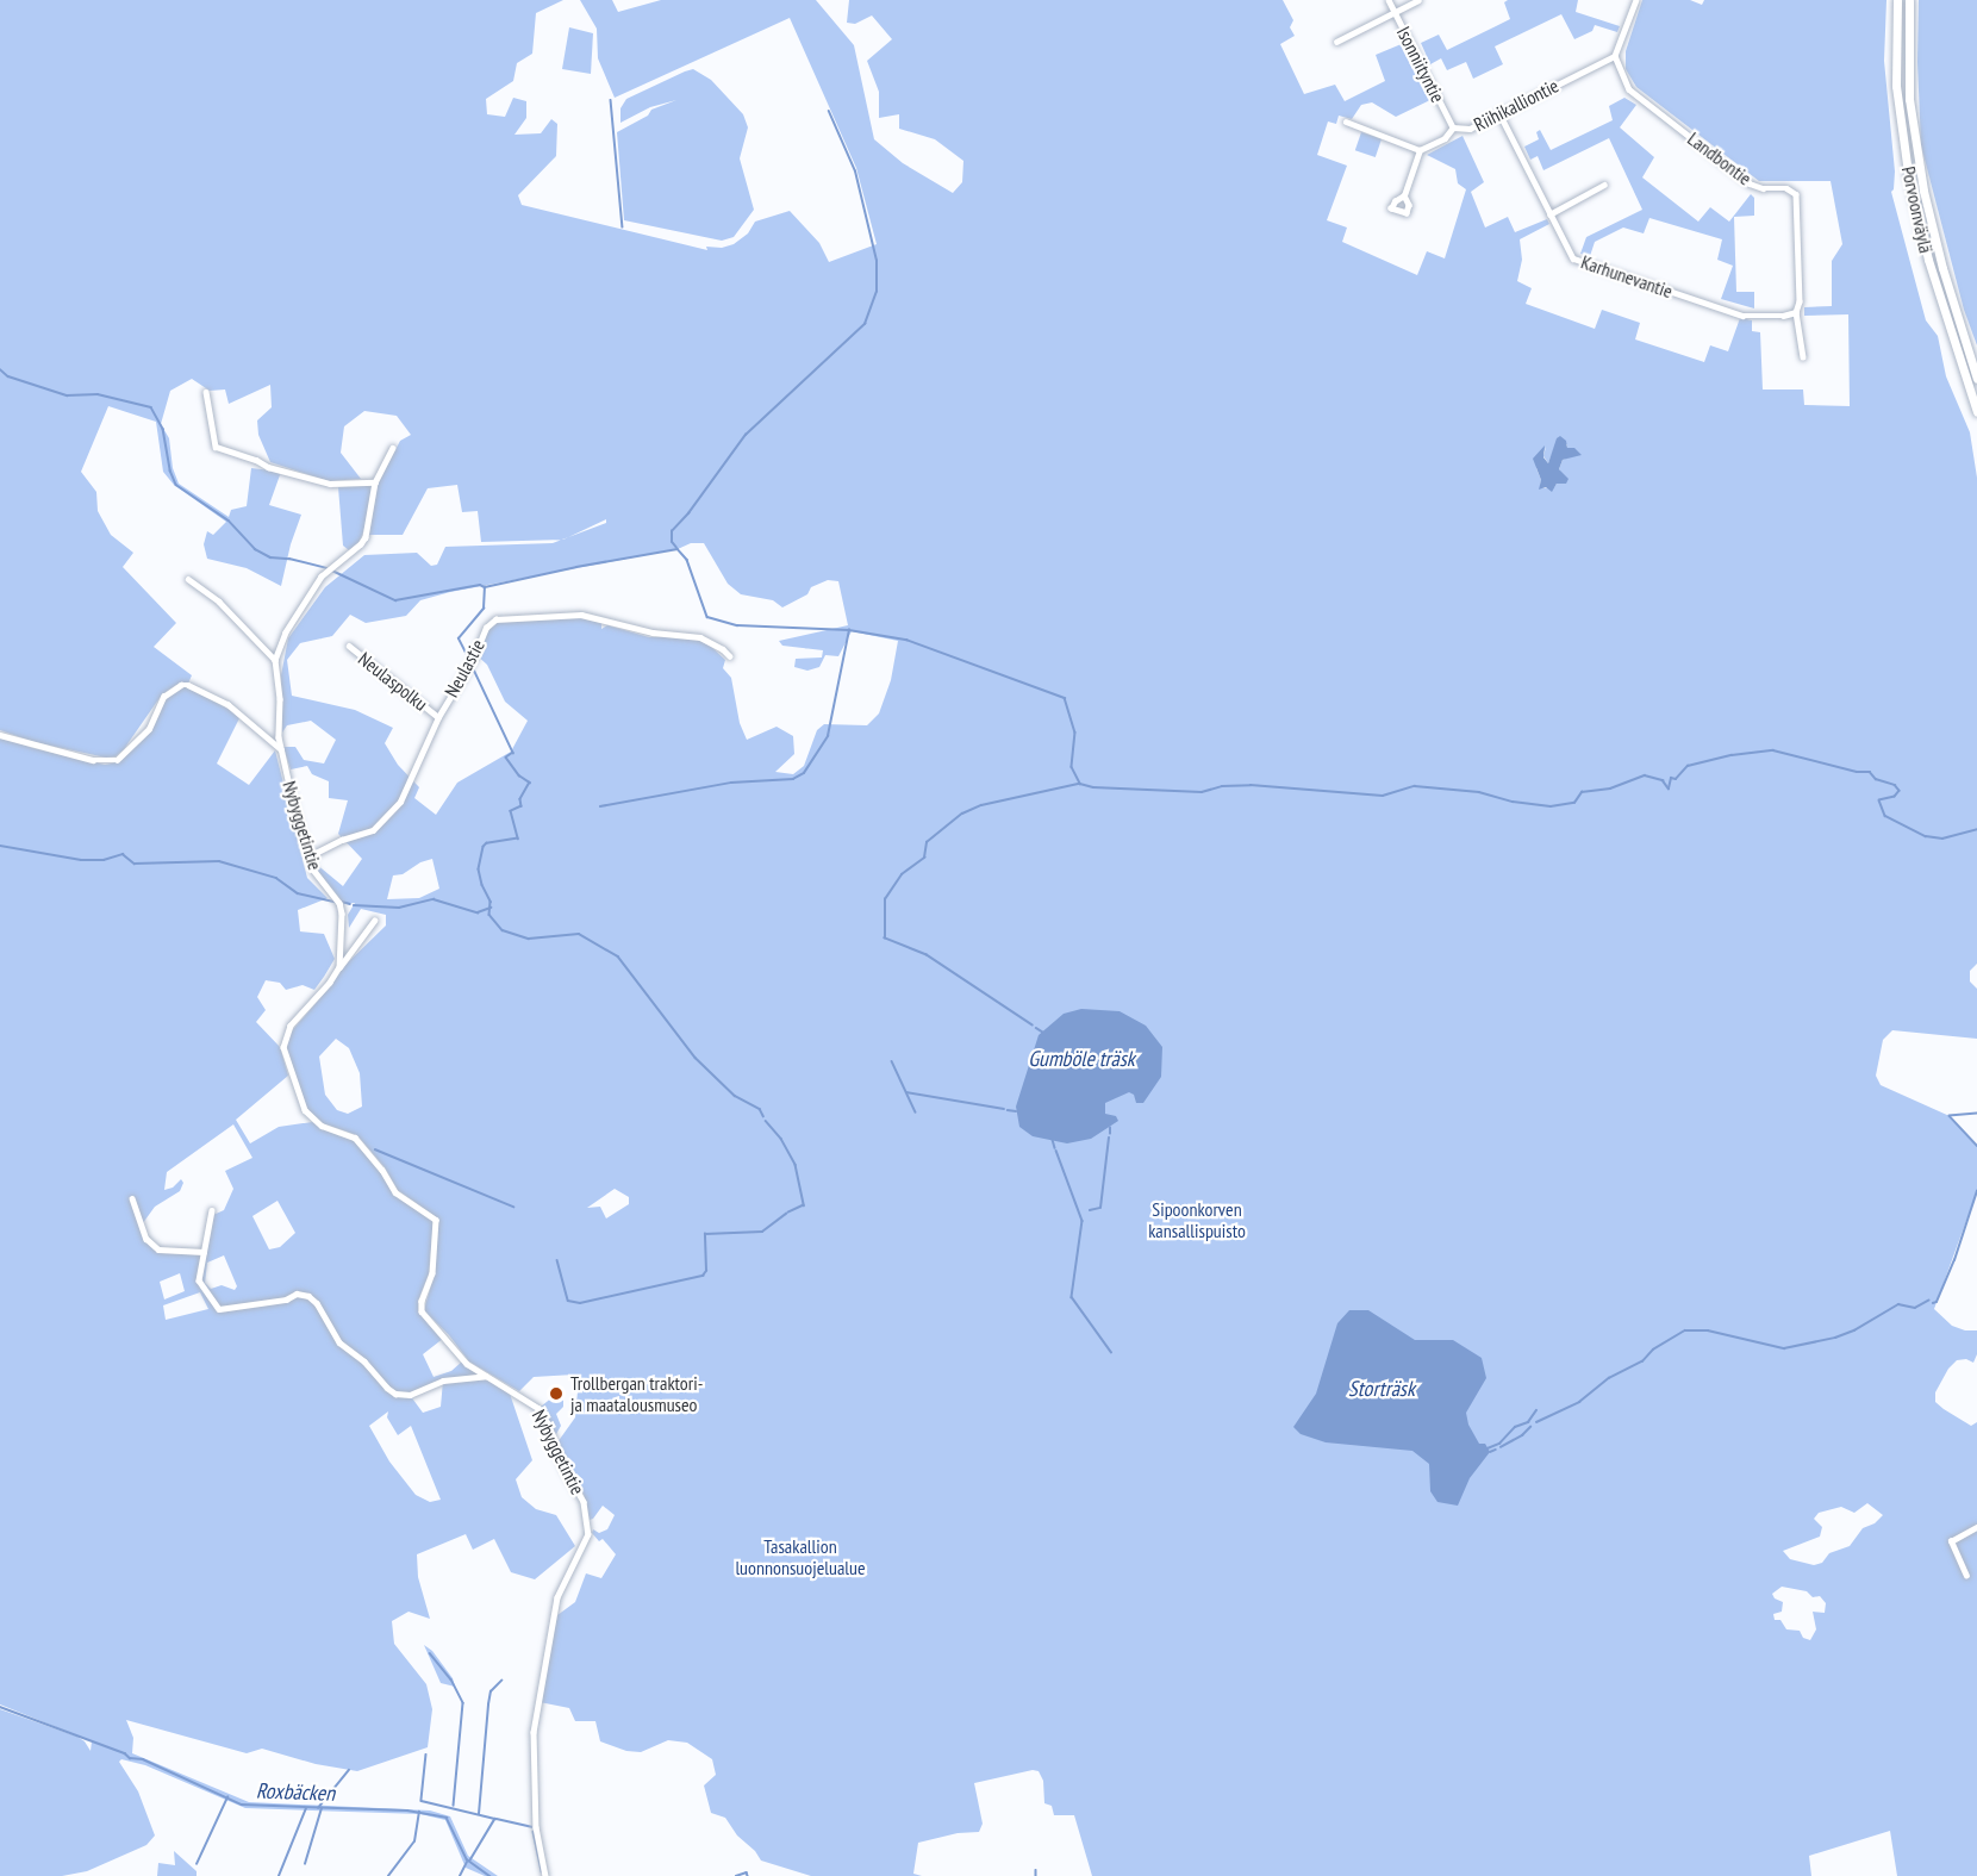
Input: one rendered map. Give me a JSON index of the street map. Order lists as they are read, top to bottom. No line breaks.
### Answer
{"streets":{"highway":["Porvoonväylä"],"street":["Isonniityntie","Riihikalliontie","Landbontie","Karhunevantie","Neulastie","Neulaspolku","Nybyggetintie"]},"crossings":[["Isonniityntie","Riihikalliontie"],["Riihikalliontie","Landbontie"],["Riihikalliontie","Karhunevantie"],["Landbontie","Karhunevantie"],["Neulastie","Neulaspolku"],["Neulastie","Nybyggetintie"]],"water":["Gumböle träsk","Storträsk","Roxbäcken"],"parks":["Sipoonkorven kansallispuisto","Tasakallion luonnonsuojelualue"],"places":["Trollbergan traktori- ja maatalousmuseo"]}
